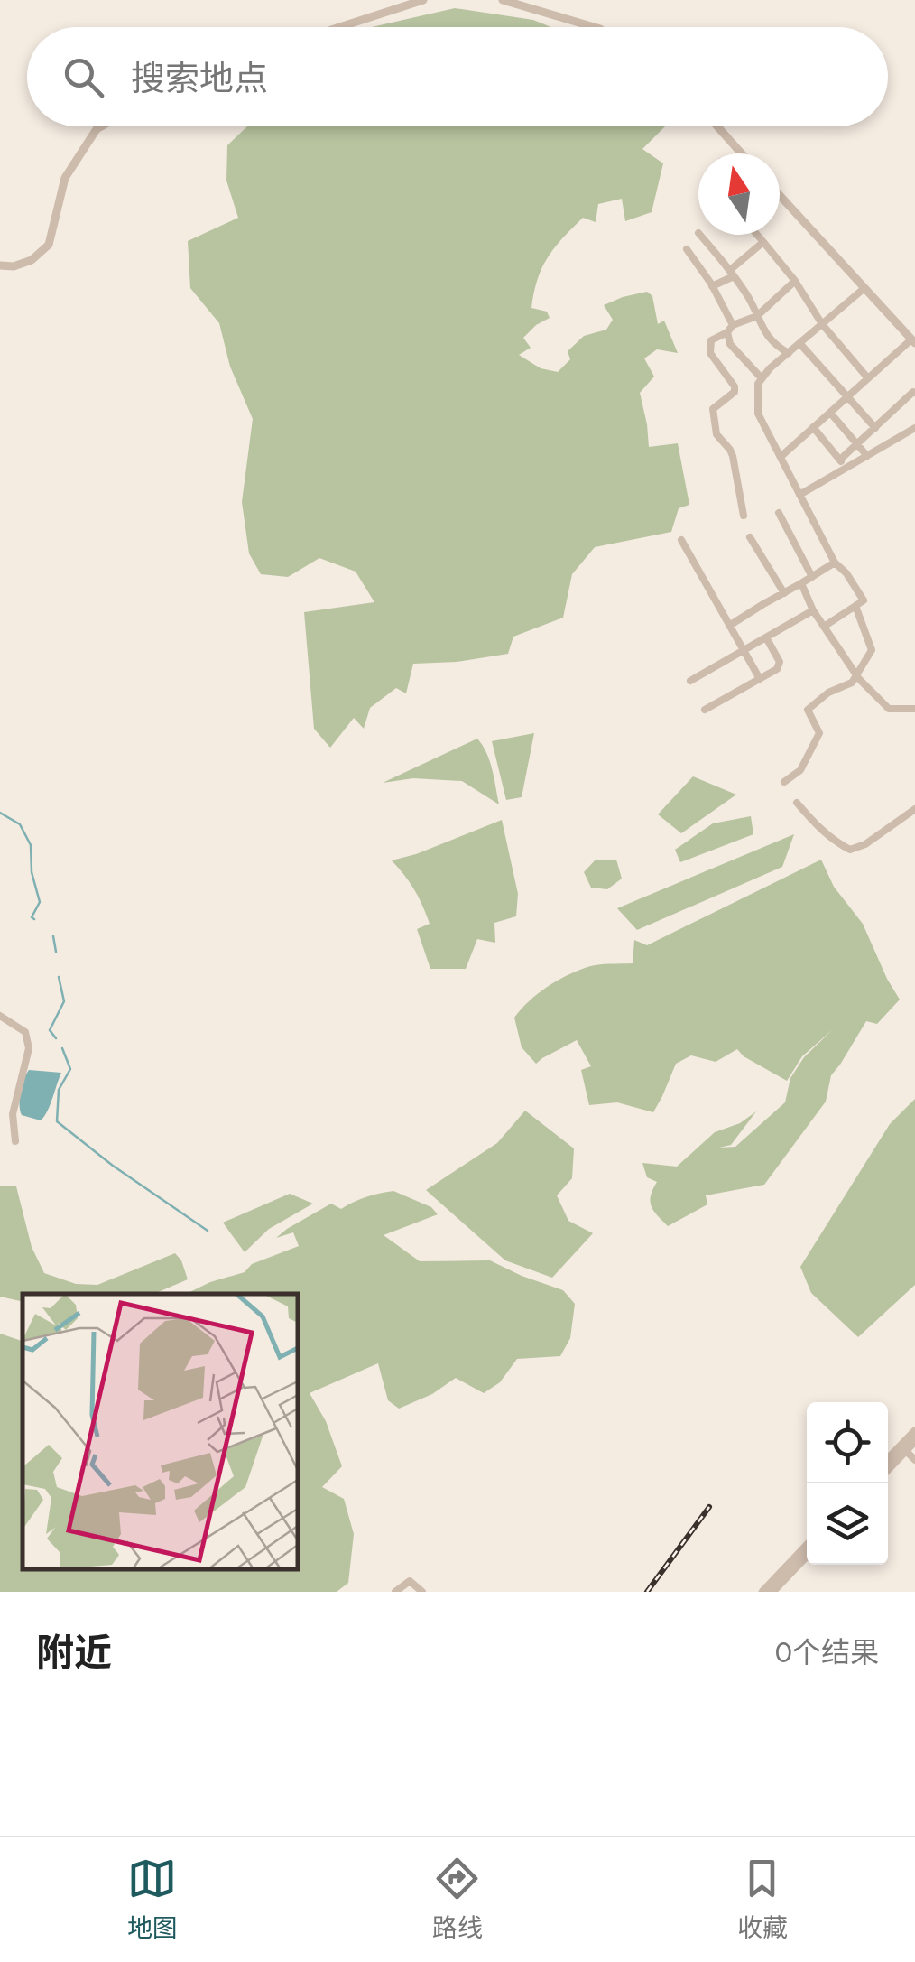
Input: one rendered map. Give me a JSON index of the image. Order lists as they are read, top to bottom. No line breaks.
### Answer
{"north":"top","page":{"search":"搜索地点","heading":["附近","0个结果"],"nav":["地图","路线","收藏"]}}
